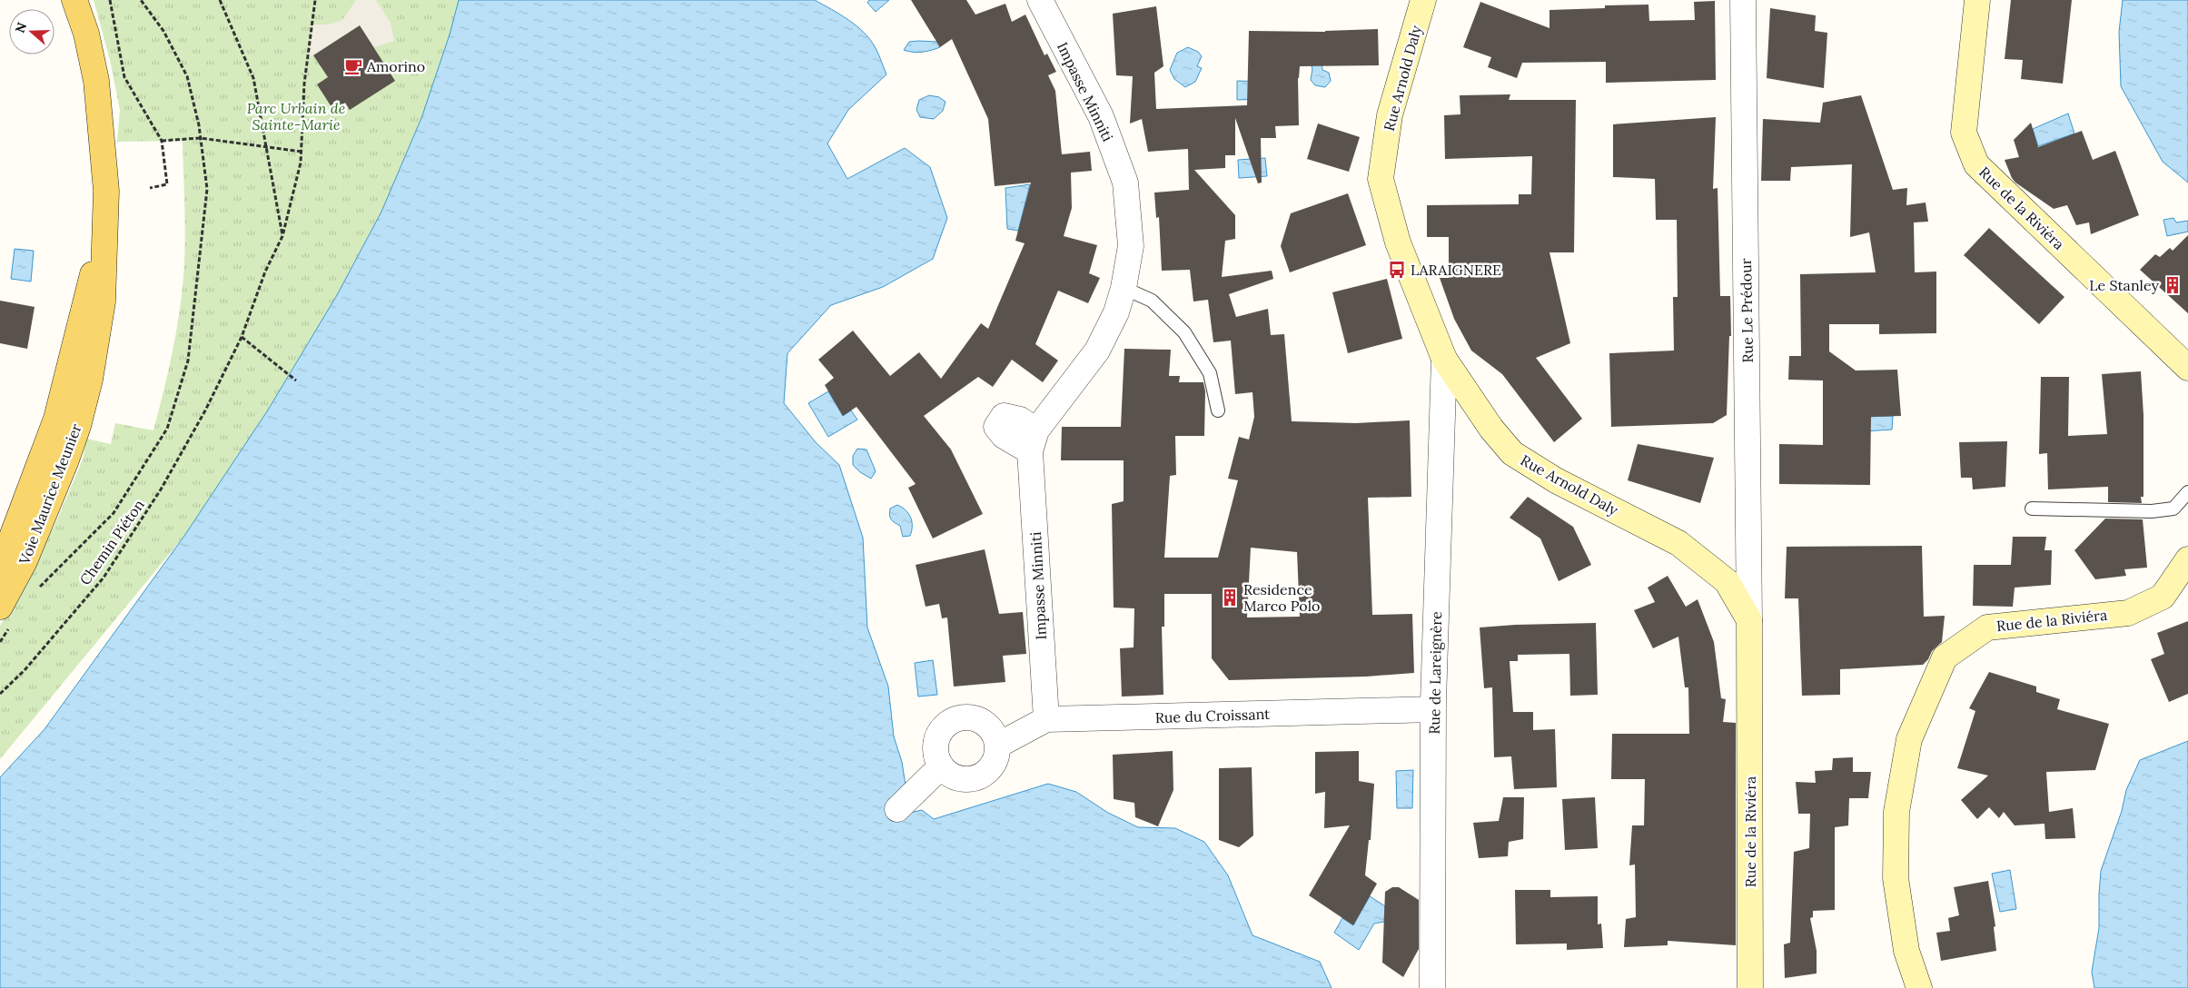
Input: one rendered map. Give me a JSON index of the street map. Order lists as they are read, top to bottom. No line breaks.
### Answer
{"streets":{"main road":["Voie Maurice Meunier"],"street":["Rue Arnold Daly","Impasse Minniti","Rue de la Riviéra","Rue Le Prédour","Rue de Lareignère","Rue du Croissant"],"path":["Chemin Piéton"]},"crossings":[["Rue Arnold Daly","Rue de la Riviéra"],["Rue Arnold Daly","Rue Le Prédour"],["Rue Arnold Daly","Rue de Lareignère"],["Impasse Minniti","Rue du Croissant"],["Rue de la Riviéra","Rue Le Prédour"],["Rue de Lareignère","Rue du Croissant"]],"parks":["Parc Urbain de Sainte-Marie"],"places":{"cafe":["Amorino"],"bus stop":["LARAIGNERE"],"building":["Le Stanley","Residence Marco Polo"]},"north":"left"}
